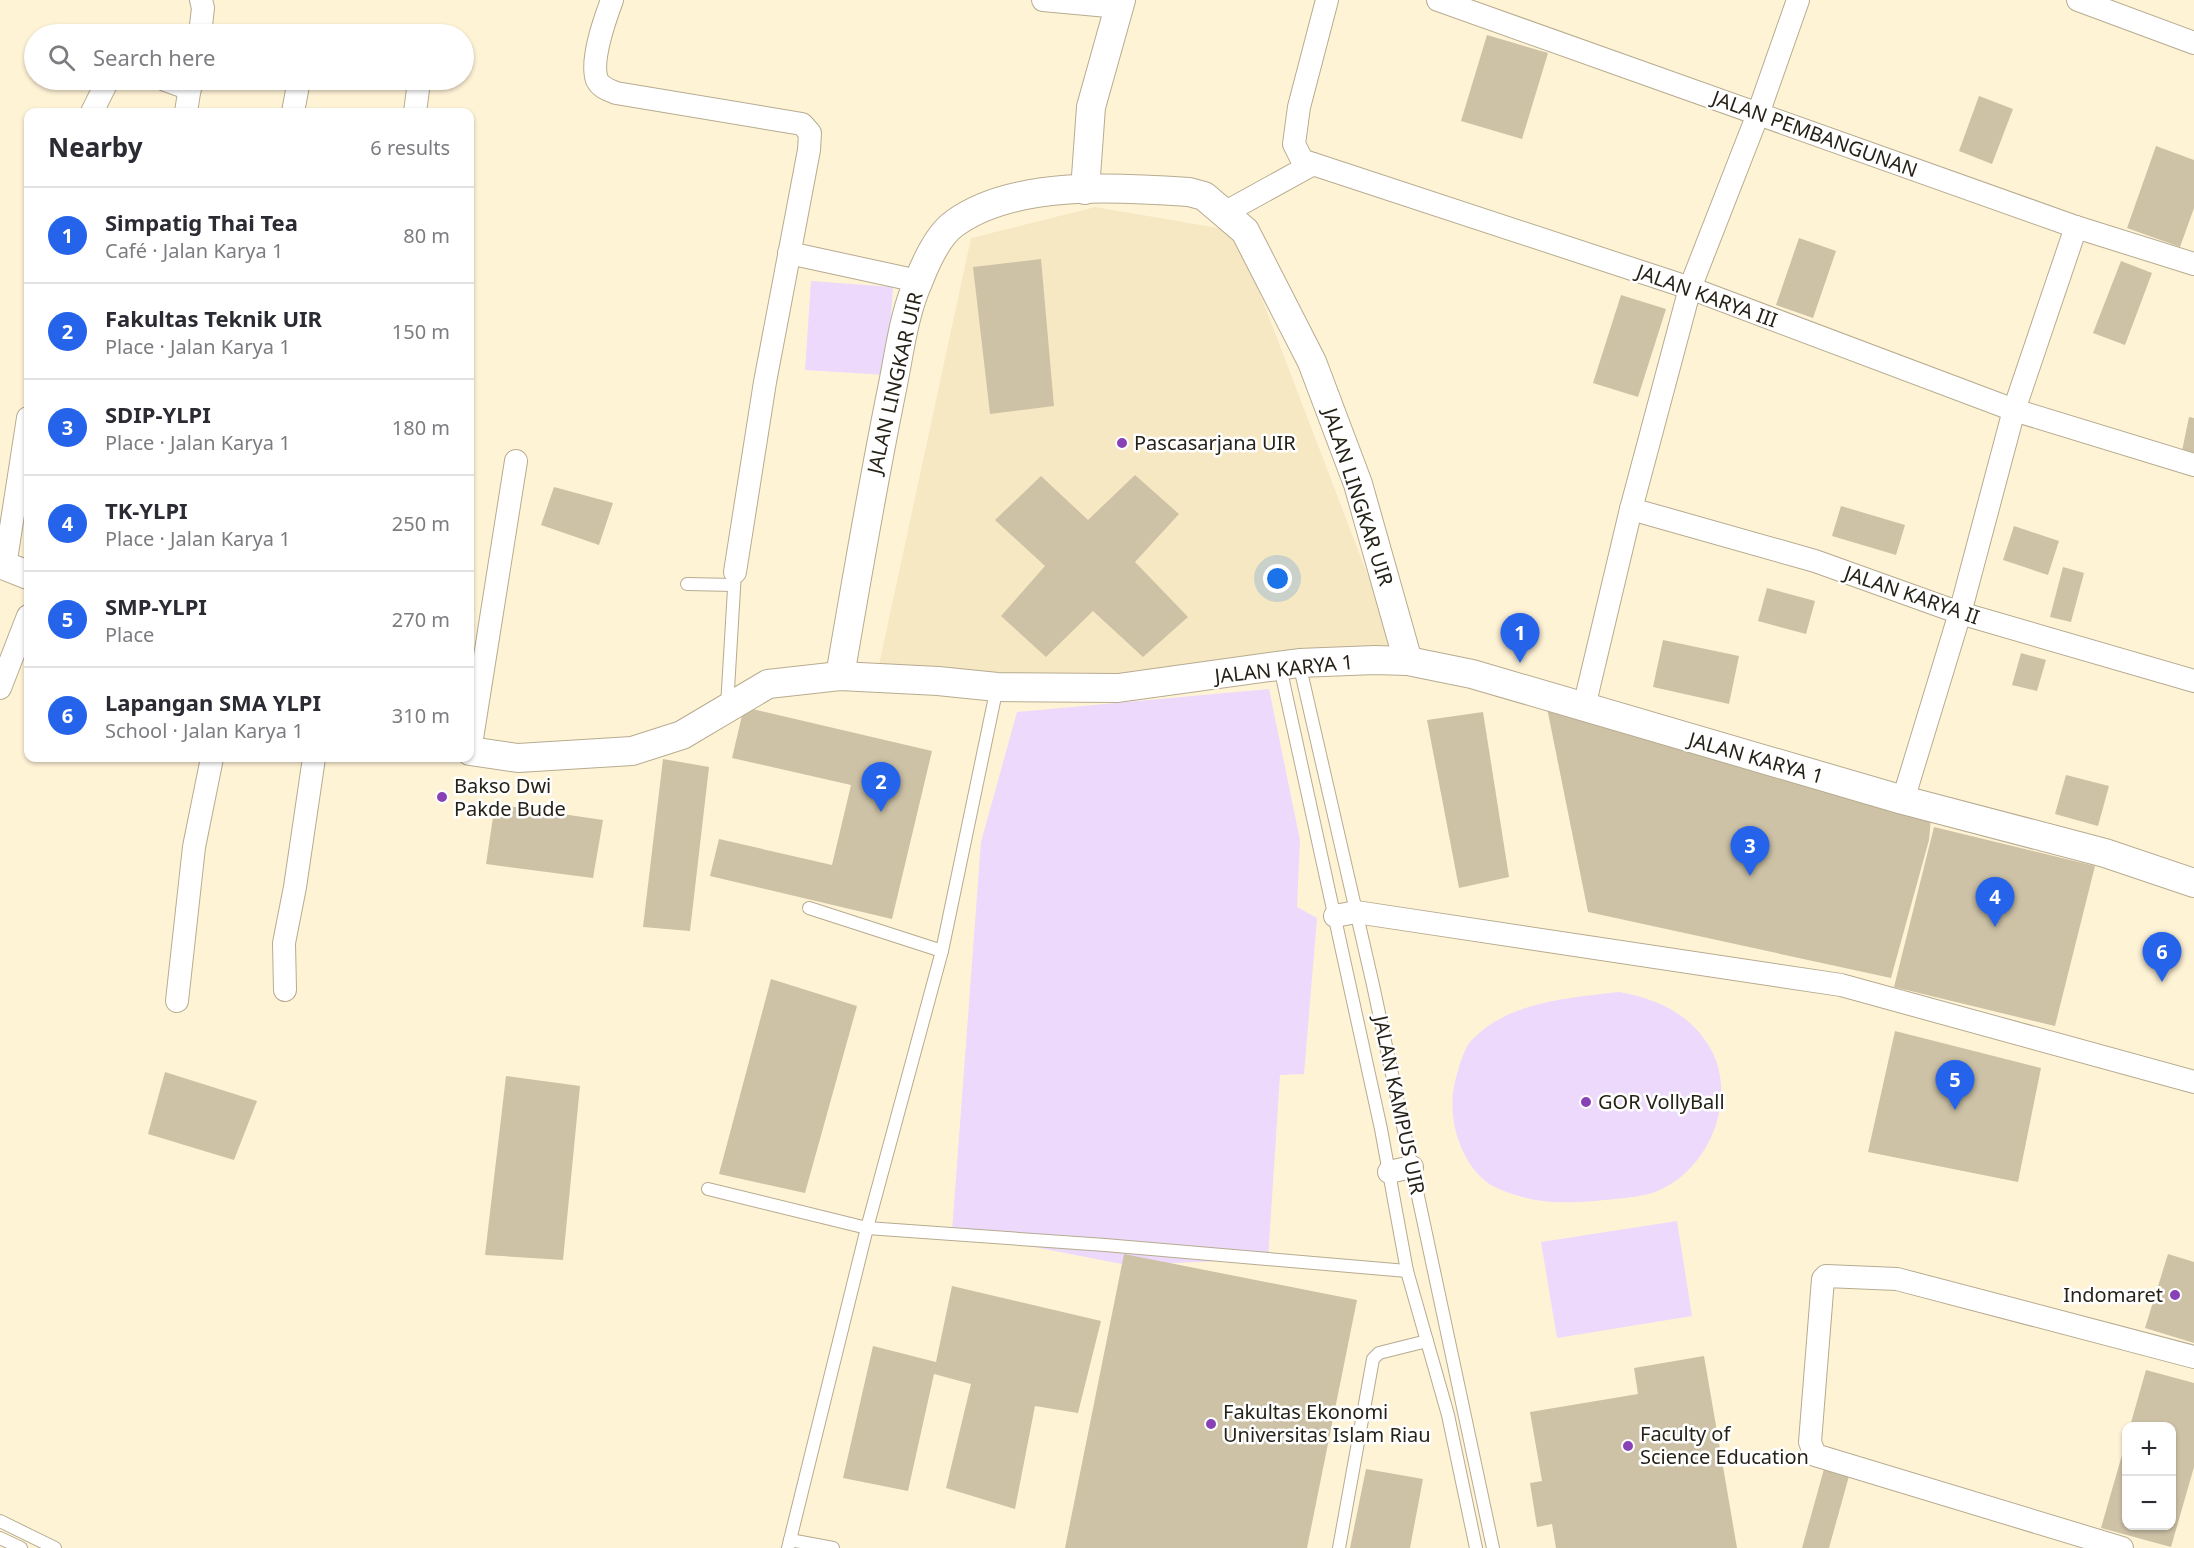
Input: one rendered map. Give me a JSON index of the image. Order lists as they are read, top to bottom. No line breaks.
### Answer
{"streets":{"street":["JALAN PEMBANGUNAN","JALAN KARYA III","JALAN LINGKAR UIR","JALAN KARYA II","JALAN KARYA 1"],"lane":["JALAN KAMPUS UIR"]},"crossings":[["JALAN LINGKAR UIR","JALAN KARYA 1"],["JALAN KARYA 1","JALAN KAMPUS UIR"]],"places":["Pascasarjana UIR","Bakso Dwi Pakde Bude","GOR VollyBall","Indomaret","Fakultas Ekonomi Universitas Islam Riau","Faculty of Science Education"],"page":{"search":"Search here","heading":["Nearby","6 results"],"list":[{"mark":"1","name":"Simpatig Thai Tea","note":"Café · Jalan Karya 1","value":"80 m"},{"mark":"2","name":"Fakultas Teknik UIR","note":"Place · Jalan Karya 1","value":"150 m"},{"mark":"3","name":"SDIP-YLPI","note":"Place · Jalan Karya 1","value":"180 m"},{"mark":"4","name":"TK-YLPI","note":"Place · Jalan Karya 1","value":"250 m"},{"mark":"5","name":"SMP-YLPI","note":"Place","value":"270 m"},{"mark":"6","name":"Lapangan SMA YLPI","note":"School · Jalan Karya 1","value":"310 m"}],"pins":["1","2","3","4","6","5"],"map_buttons":["+","−"]}}
